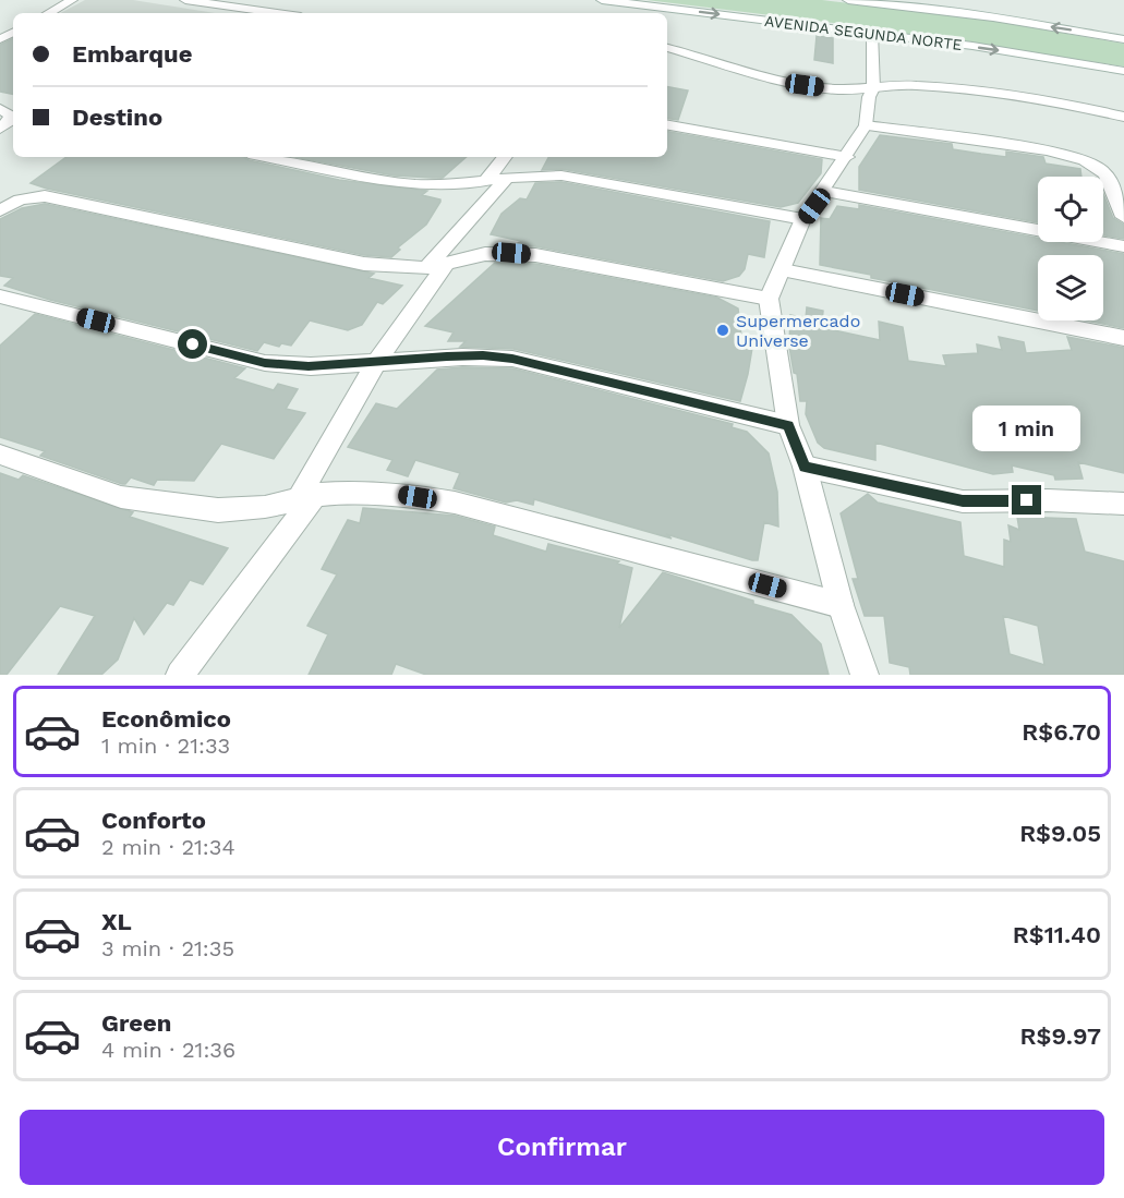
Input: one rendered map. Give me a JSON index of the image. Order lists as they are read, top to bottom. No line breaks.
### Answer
{"streets":{"street":["AVENIDA SEGUNDA NORTE"]},"places":["Supermercado Universe"],"page":{"banner":["Embarque","Destino"],"bubble":"1 min","list":[{"name":"Econômico","note":"1 min · 21:33","value":"R$6.70"},{"name":"Conforto","note":"2 min · 21:34","value":"R$9.05"},{"name":"XL","note":"3 min · 21:35","value":"R$11.40"},{"name":"Green","note":"4 min · 21:36","value":"R$9.97"}],"buttons":"Confirmar"}}
